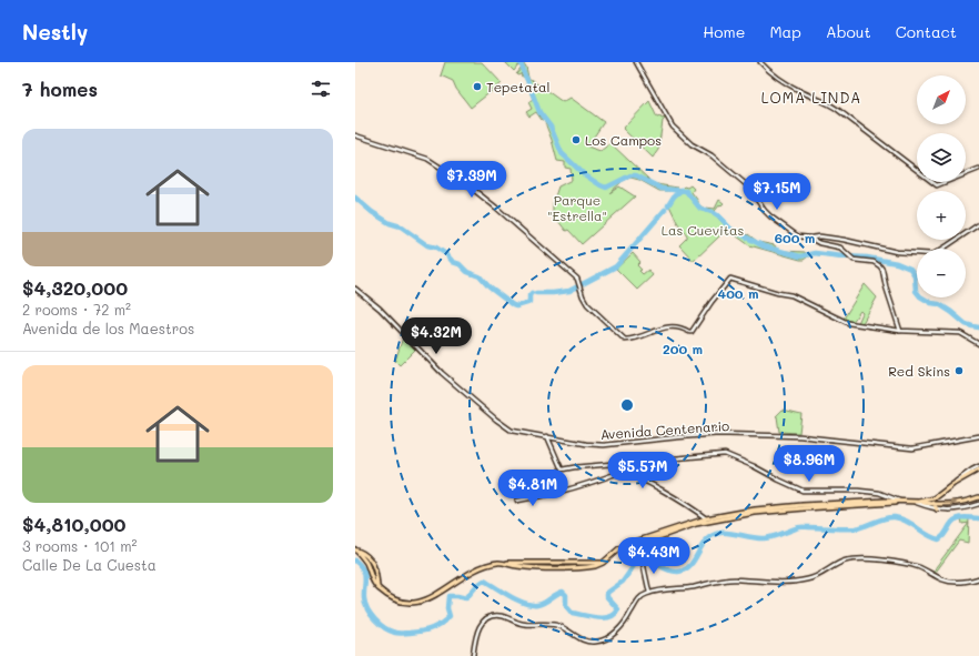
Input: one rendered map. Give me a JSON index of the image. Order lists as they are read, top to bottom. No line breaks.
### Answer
{"streets":{"main road":["Avenida Centenario"]},"districts":["LOMA LINDA"],"parks":["Parque \"Estrella\"","Las Cuevitas"],"places":["Tepetatal","Los Campos","Red Skins"],"north":"top right","page":{"header":"Nestly","nav":["Home","Map","About","Contact"],"heading":"7 homes","map_buttons":["+","−"],"list":[{"name":"$4,320,000","note":"2 rooms · 72 m² · Avenida de los Maestros"},{"name":"$4,810,000","note":"3 rooms · 101 m² · Calle De La Cuesta"}],"price":["$7.39M","$7.15M","$4.32M","$8.96M","$5.57M","$4.81M","$4.43M"]},"rings":["600 m","400 m","200 m"]}
